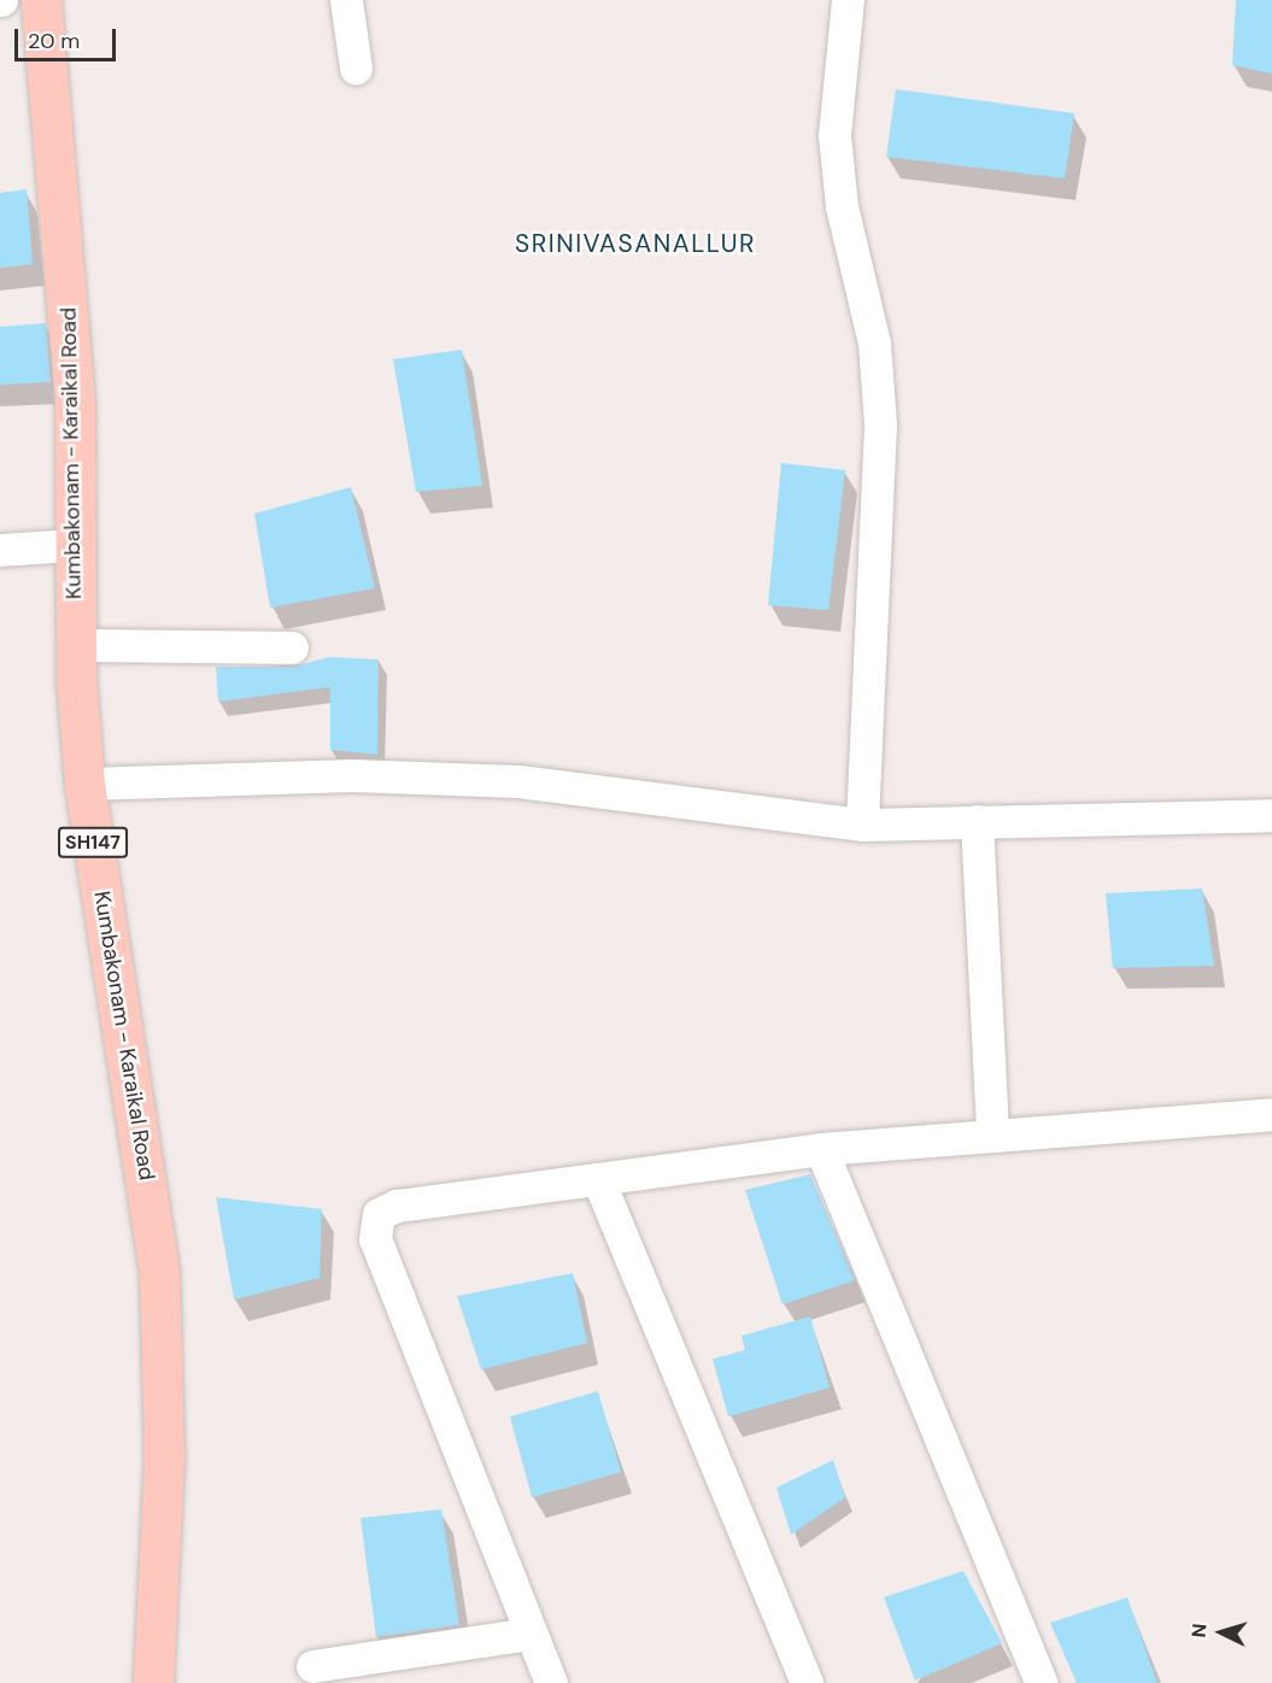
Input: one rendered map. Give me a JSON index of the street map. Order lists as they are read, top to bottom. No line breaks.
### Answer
{"streets":{"main road":["Kumbakonam - Karaikal Road","SH147"]},"districts":["SRINIVASANALLUR"],"scale_bar":"20 m","north":"left"}
